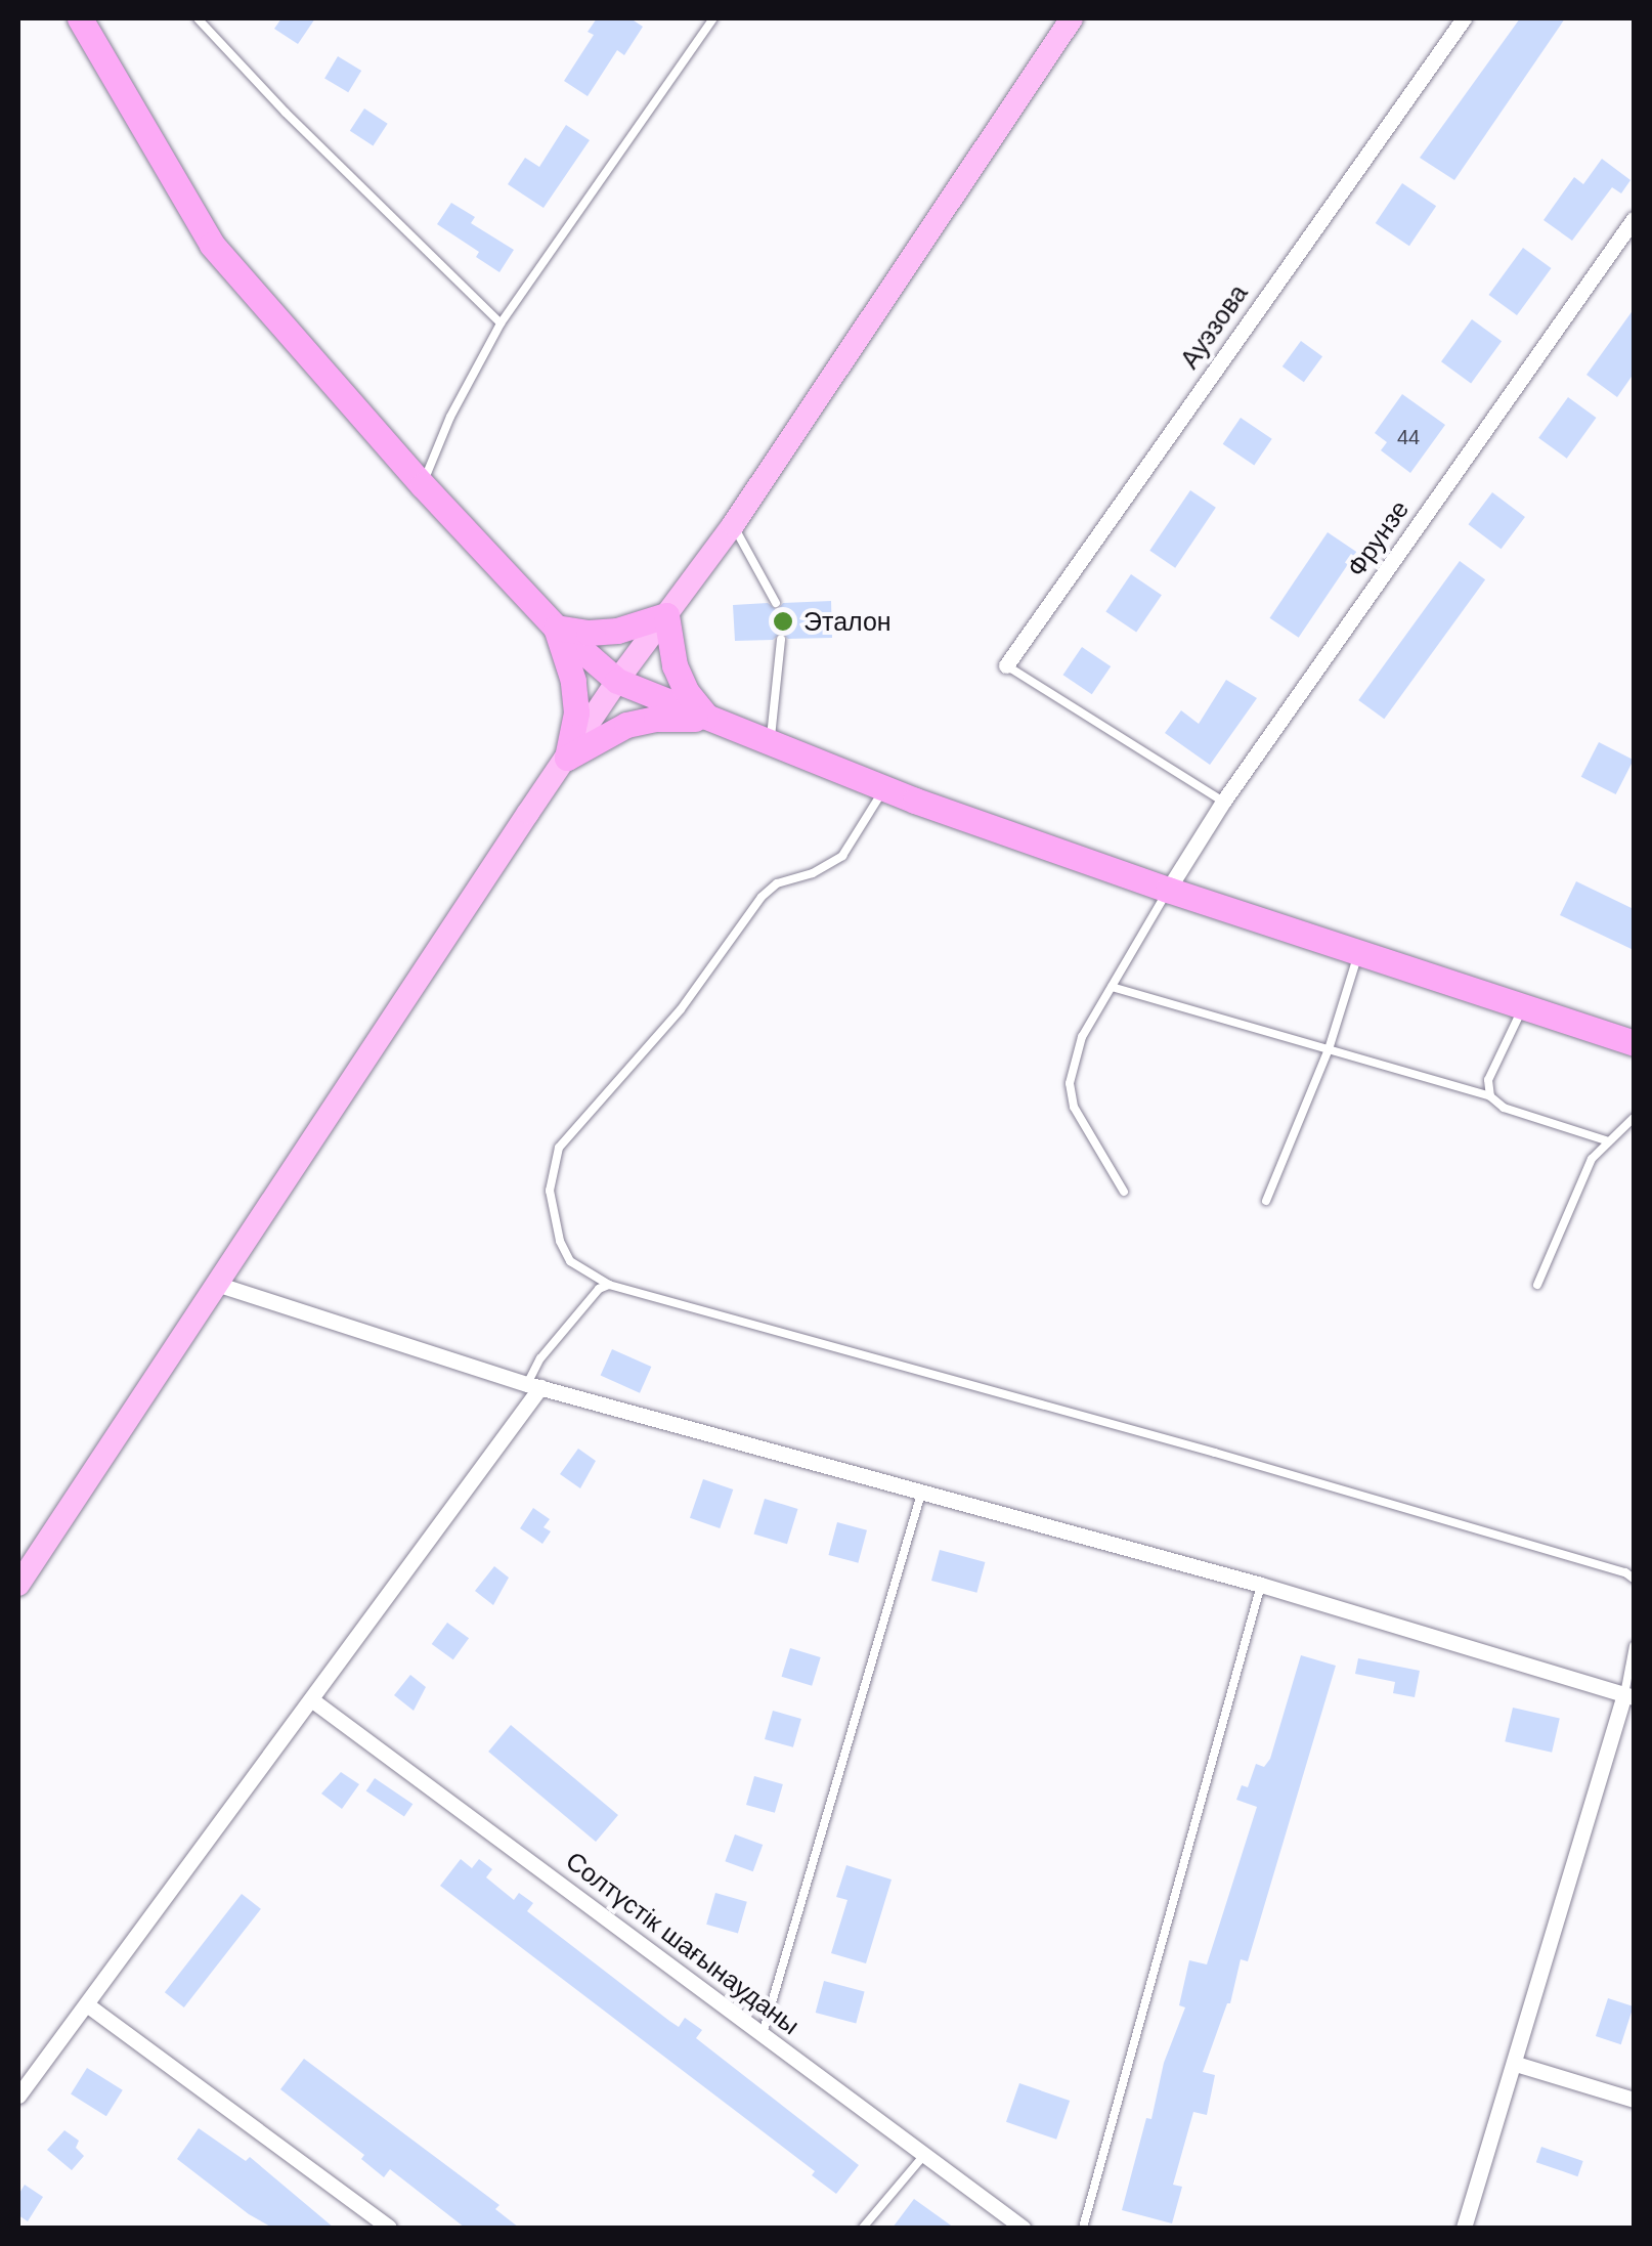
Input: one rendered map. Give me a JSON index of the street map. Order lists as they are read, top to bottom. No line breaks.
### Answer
{"streets":{"street":["Ауэзова","Фрунзе","Солтүстік шағынауданы"]},"places":["Эталон"],"house_numbers":["44"]}
